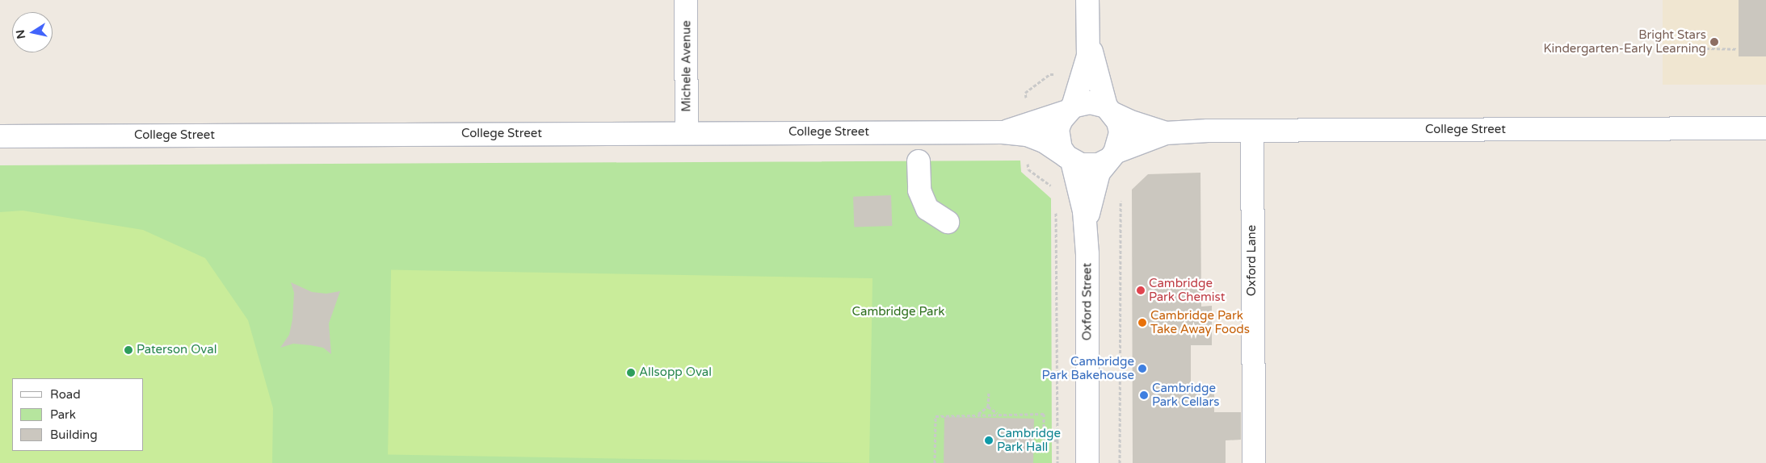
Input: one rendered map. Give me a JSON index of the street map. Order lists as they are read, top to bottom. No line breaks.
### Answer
{"streets":{"street":["Michele Avenue","College Street","Oxford Lane","Oxford Street"]},"crossings":[["Michele Avenue","College Street"],["College Street","Oxford Lane"],["College Street","Oxford Street"]],"parks":["Cambridge Park"],"places":["Bright Stars Kindergarten-Early Learning","Cambridge Park Chemist","Cambridge Park Take Away Foods","Paterson Oval","Cambridge Park Bakehouse","Allsopp Oval","Cambridge Park Cellars","Cambridge Park Hall"],"legend":["Road","Park","Building"],"north":"left"}
